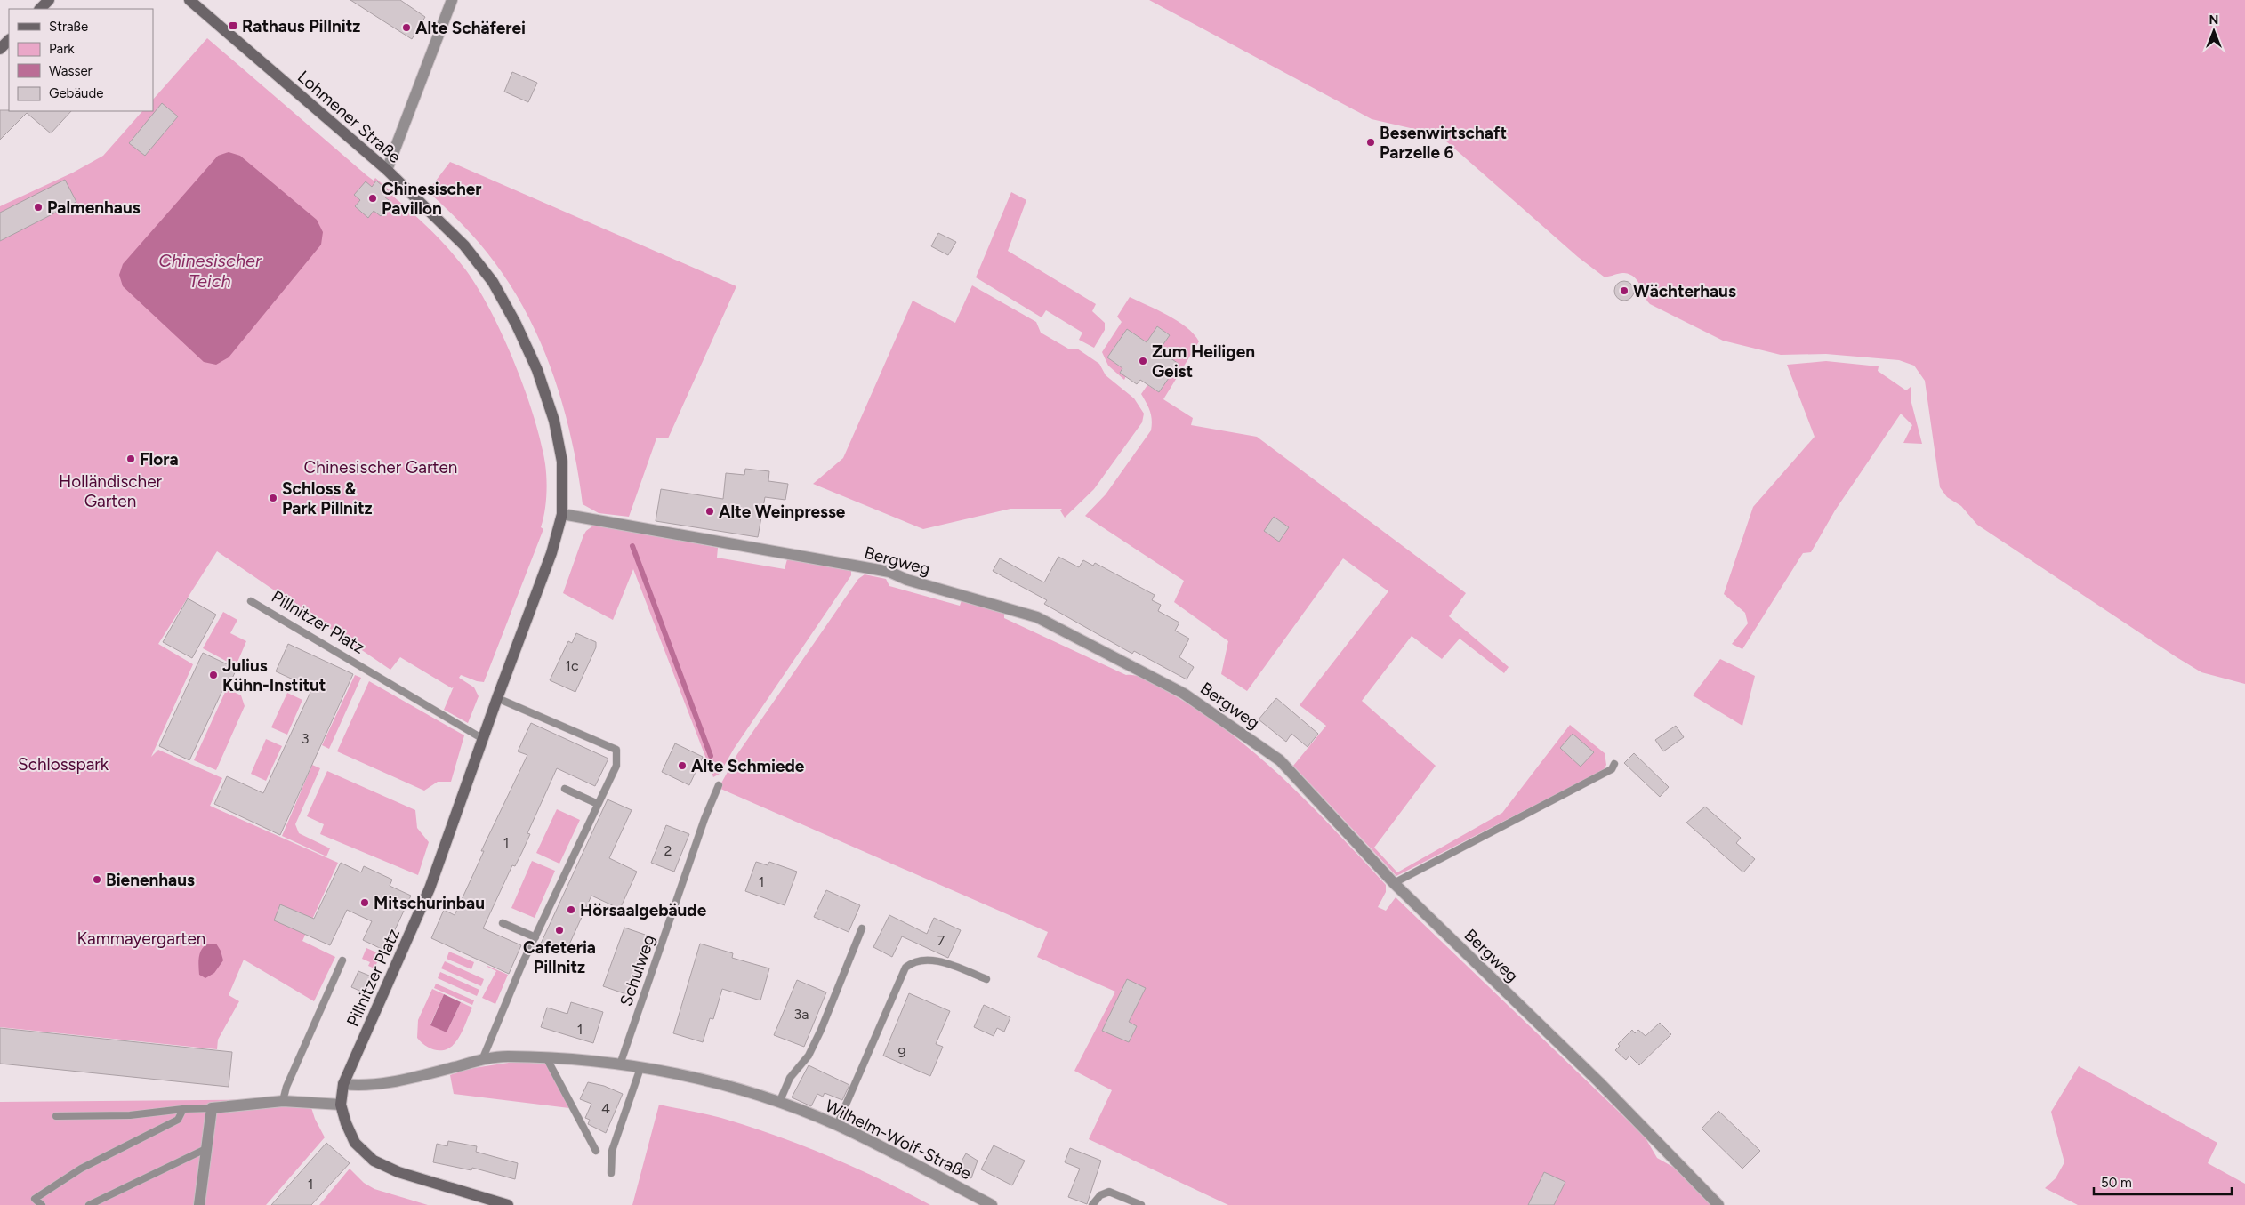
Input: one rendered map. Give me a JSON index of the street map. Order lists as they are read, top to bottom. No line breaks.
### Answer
{"streets":{"main road":["Lohmener Straße","Pillnitzer Platz"],"street":["Bergweg","Wilhelm-Wolf-Straße"],"lane":["Schulweg"]},"crossings":[["Lohmener Straße","Bergweg"],["Lohmener Straße","Pillnitzer Platz"],["Bergweg","Pillnitzer Platz"],["Pillnitzer Platz","Wilhelm-Wolf-Straße"],["Schulweg","Wilhelm-Wolf-Straße"]],"water":["Chinesischer Teich"],"parks":["Chinesischer Garten","Holländischer Garten","Schlosspark","Kammayergarten"],"places":{"transit":["Rathaus Pillnitz"],"other":["Alte Schäferei","Besenwirtschaft Parzelle 6","Chinesischer Pavillon","Palmenhaus","Wächterhaus","Zum Heiligen Geist","Flora","Schloss & Park Pillnitz","Alte Weinpresse","Julius Kühn-Institut","Alte Schmiede","Bienenhaus","Mitschurinbau","Hörsaalgebäude","Cafeteria Pillnitz"]},"house_numbers":["1c","3","1","2","1","7","3a","1","9","4","1"],"legend":["Straße","Park","Wasser","Gebäude"],"scale_bar":"50 m","north":"top"}
